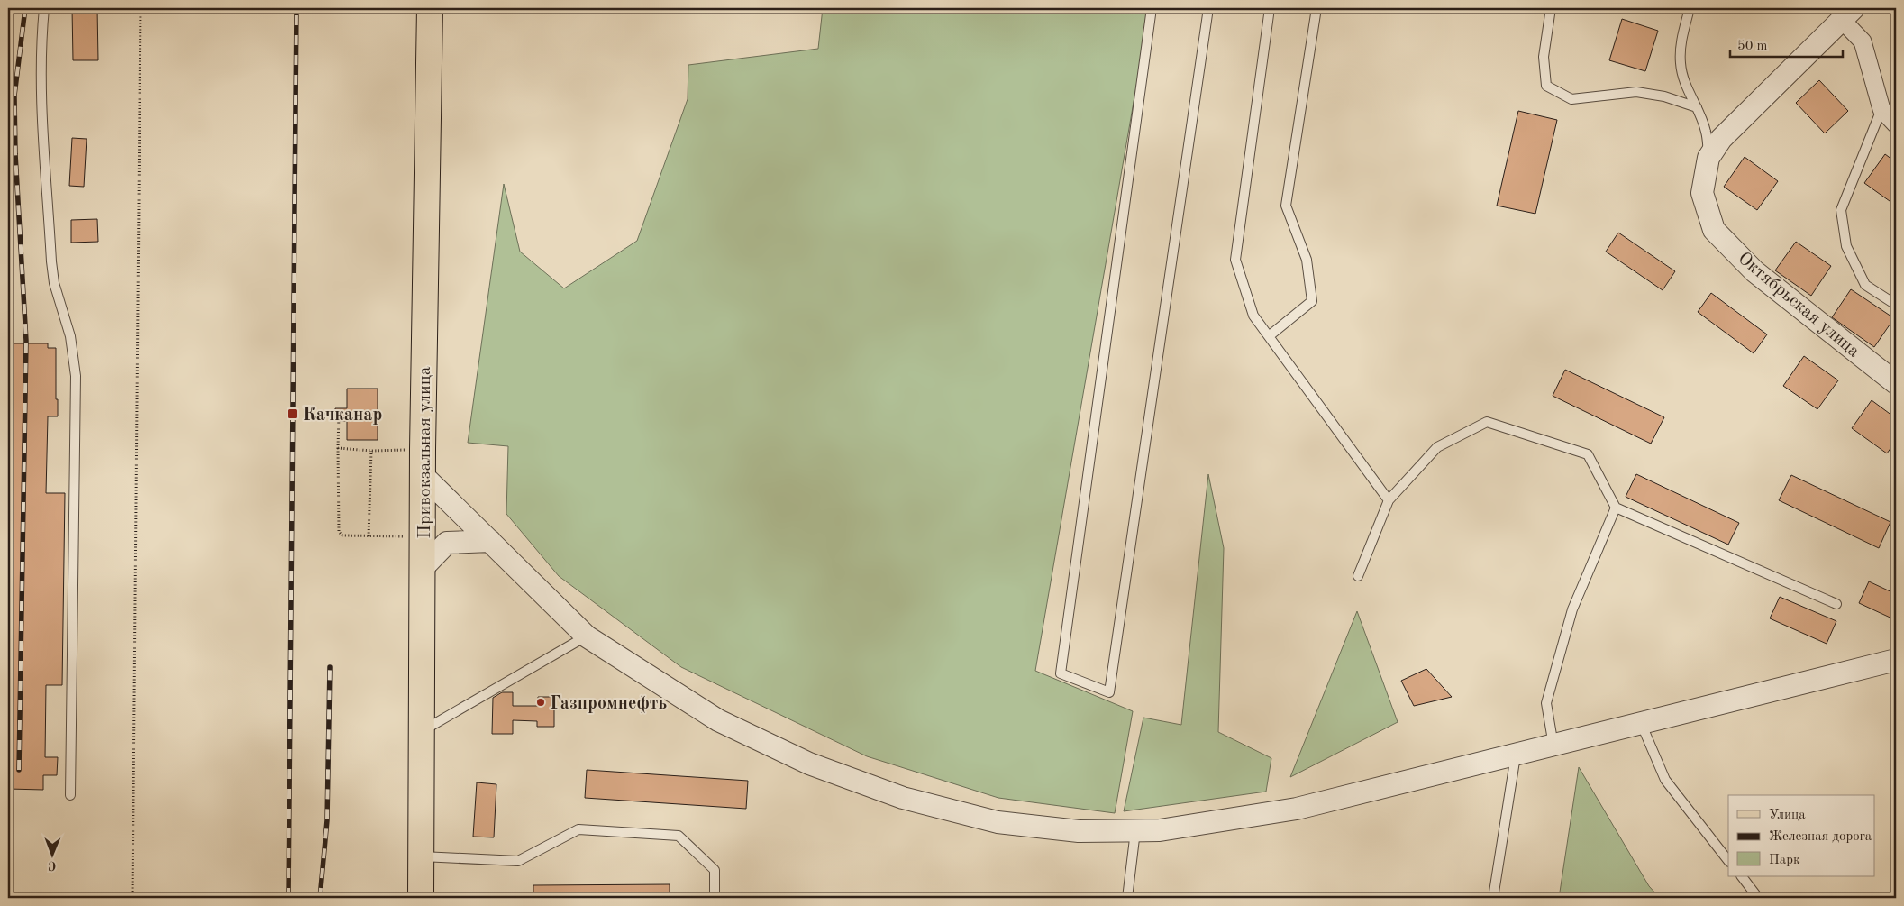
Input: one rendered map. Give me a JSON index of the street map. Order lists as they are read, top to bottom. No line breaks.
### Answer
{"streets":{"main road":["Привокзальная улица"],"street":["Октябрьская улица"]},"places":{"transit":["Качканар"],"other":["Газпромнефть"]},"legend":["Улица","Железная дорога","Парк"],"scale_bar":"50 m","north":"bottom"}
